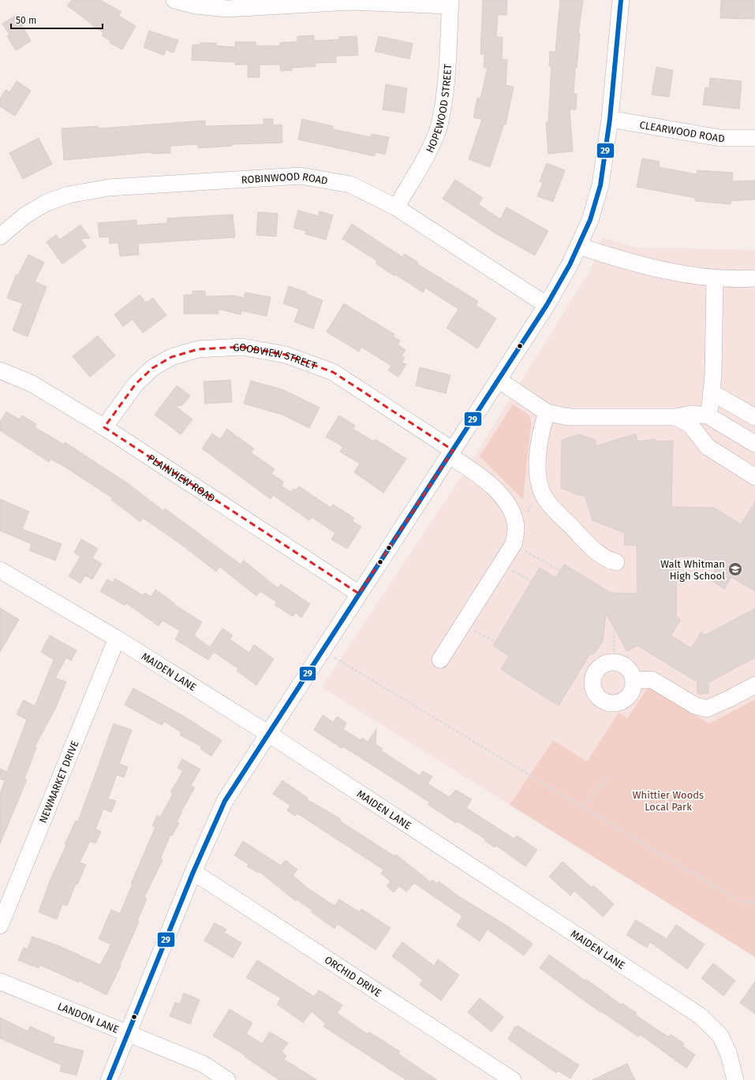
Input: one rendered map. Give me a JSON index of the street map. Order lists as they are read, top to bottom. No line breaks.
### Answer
{"streets":{"street":["HOPEWOOD STREET","CLEARWOOD ROAD","ROBINWOOD ROAD","GOODVIEW STREET","PLAINVIEW ROAD","MAIDEN LANE","NEWMARKET DRIVE","ORCHID DRIVE","LANDON LANE"]},"crossings":[["HOPEWOOD STREET","ROBINWOOD ROAD"],["GOODVIEW STREET","PLAINVIEW ROAD"],["MAIDEN LANE","NEWMARKET DRIVE"]],"parks":["Whittier Woods Local Park"],"places":{"school or university":["Walt Whitman High School"]},"lines":["transit line 29"],"scale_bar":"50 m"}
